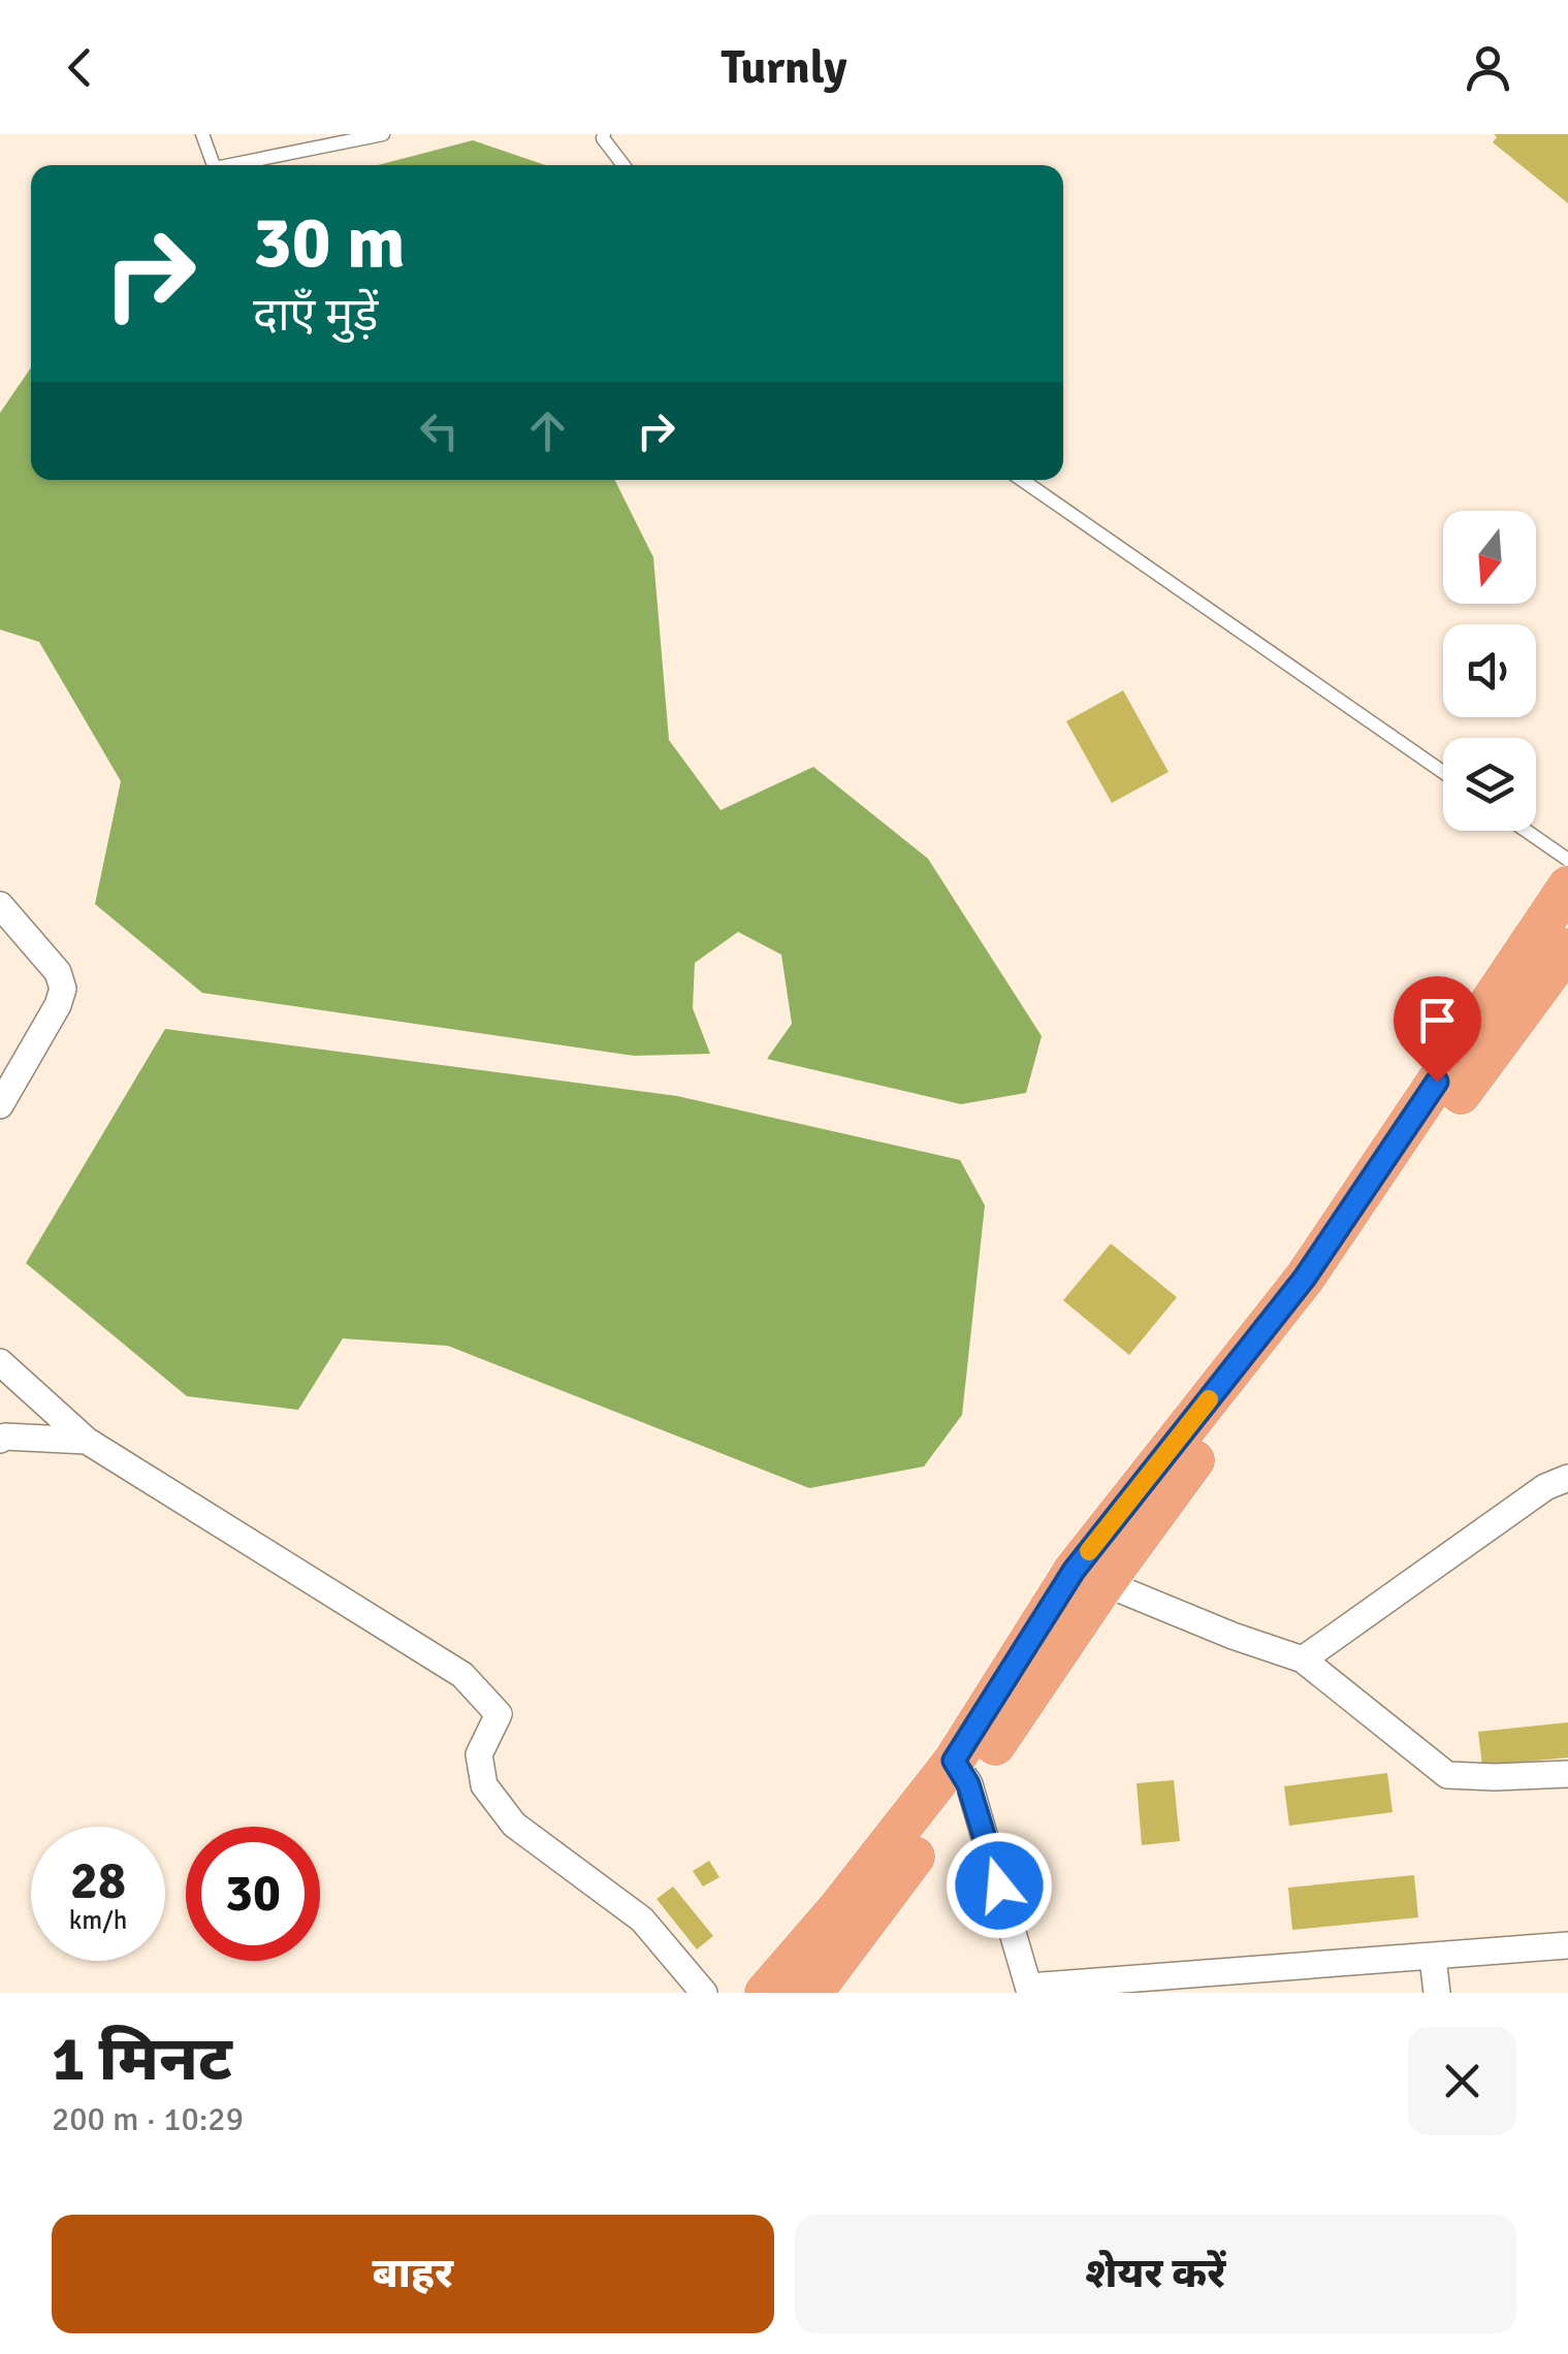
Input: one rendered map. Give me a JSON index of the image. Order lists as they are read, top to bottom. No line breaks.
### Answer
{"north":"bottom","page":{"header":"Turnly","turn":["30 m","दाएँ मुड़ें"],"speed":"28 km/h","limit":"30","heading":["1 मिनट","200 m · 10:29"],"buttons":["बाहर","शेयर करें"]}}
